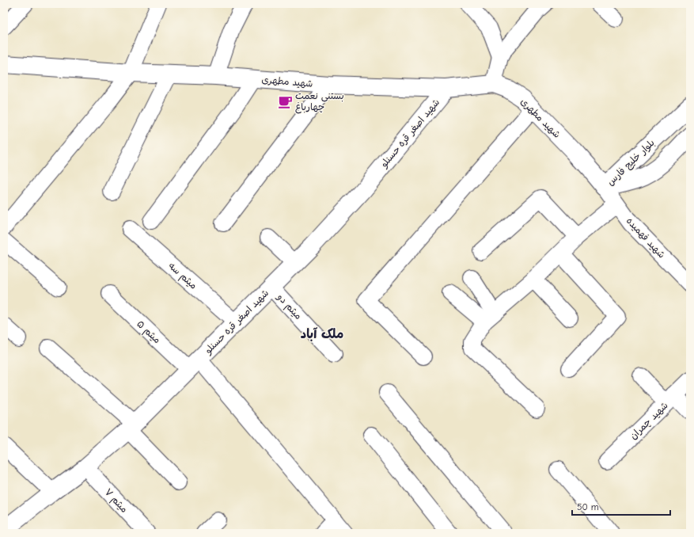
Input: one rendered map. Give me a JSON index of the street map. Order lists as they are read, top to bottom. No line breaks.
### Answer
{"streets":{"street":["شهید مطهری","شهید اصغر قره حسنلو","بلوار خلیج فارس","شهید فهمیده","میثم سه","میثم دو","میثم ۵","شهید چمران","میثم ۷"]},"crossings":[["شهید مطهری","شهید اصغر قره حسنلو"],["شهید مطهری","بلوار خلیج فارس"],["شهید مطهری","شهید فهمیده"],["شهید اصغر قره حسنلو","میثم سه"],["شهید اصغر قره حسنلو","میثم دو"],["شهید اصغر قره حسنلو","میثم ۵"],["شهید اصغر قره حسنلو","میثم ۷"],["بلوار خلیج فارس","شهید فهمیده"]],"districts":["ملک آباد"],"places":{"cafe":["بستنی نعمت چهارباغ"]},"scale_bar":"50 m"}
